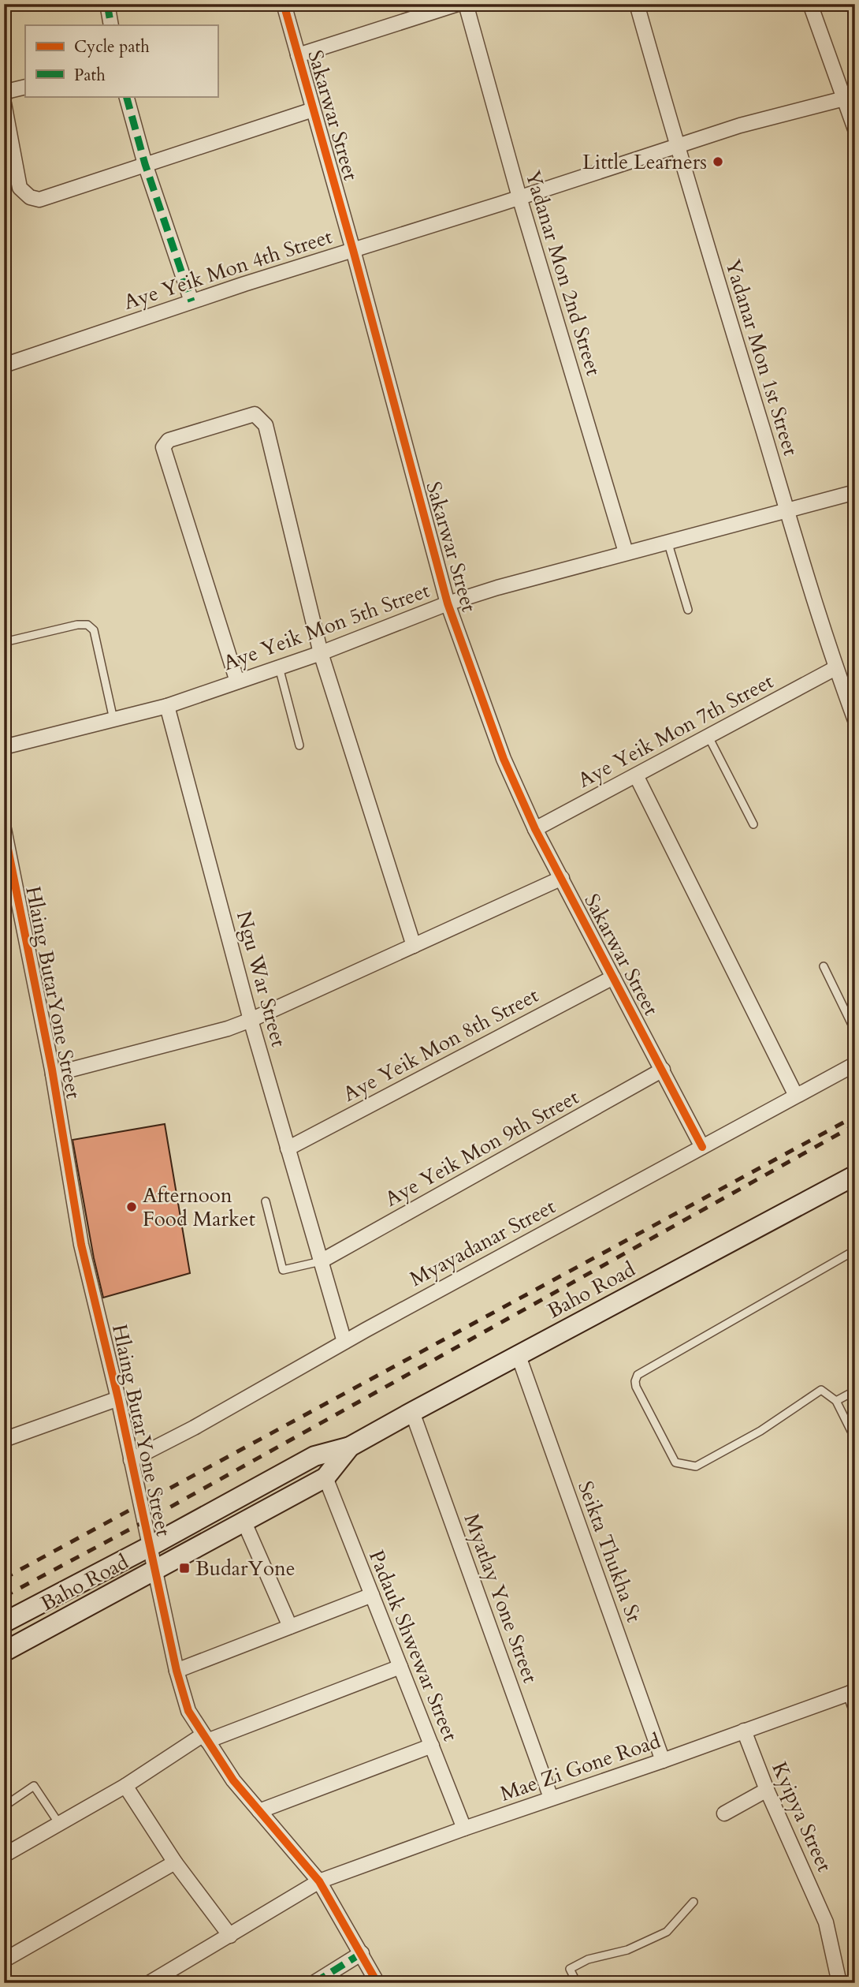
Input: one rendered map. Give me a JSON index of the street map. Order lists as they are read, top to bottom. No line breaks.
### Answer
{"streets":{"main road":["Baho Road"],"street":["Sakarwar Street","Aye Yeik Mon 4th Street","Yadanar Mon 2nd Street","Yadanar Mon 1st Street","Aye Yeik Mon 5th Street","Aye Yeik Mon 7th Street","Ngu War Street","Hlaing ButarYone Street","Aye Yeik Mon 8th Street","Aye Yeik Mon 9th Street","Myayadanar Street","Seikta Thukha St","Myatlay Yone Street","Padauk Shwewar Street","Mae Zi Gone Road","Kyipya Street"]},"crossings":[["Sakarwar Street","Aye Yeik Mon 4th Street"],["Sakarwar Street","Aye Yeik Mon 5th Street"],["Sakarwar Street","Aye Yeik Mon 7th Street"],["Sakarwar Street","Aye Yeik Mon 8th Street"],["Sakarwar Street","Aye Yeik Mon 9th Street"],["Sakarwar Street","Myayadanar Street"],["Aye Yeik Mon 4th Street","Yadanar Mon 2nd Street"],["Aye Yeik Mon 4th Street","Yadanar Mon 1st Street"],["Yadanar Mon 2nd Street","Aye Yeik Mon 5th Street"],["Yadanar Mon 1st Street","Aye Yeik Mon 5th Street"],["Yadanar Mon 1st Street","Aye Yeik Mon 7th Street"],["Aye Yeik Mon 5th Street","Ngu War Street"],["Ngu War Street","Aye Yeik Mon 8th Street"],["Ngu War Street","Aye Yeik Mon 9th Street"],["Ngu War Street","Myayadanar Street"],["Hlaing ButarYone Street","Myayadanar Street"],["Hlaing ButarYone Street","Baho Road"],["Hlaing ButarYone Street","Mae Zi Gone Road"],["Baho Road","Seikta Thukha St"],["Baho Road","Myatlay Yone Street"],["Baho Road","Padauk Shwewar Street"],["Seikta Thukha St","Mae Zi Gone Road"],["Myatlay Yone Street","Mae Zi Gone Road"],["Padauk Shwewar Street","Mae Zi Gone Road"],["Mae Zi Gone Road","Kyipya Street"]],"places":{"other":["Little Learners","Afternoon Food Market"],"transit":["BudarYone"]},"legend":["Cycle path","Path"]}
